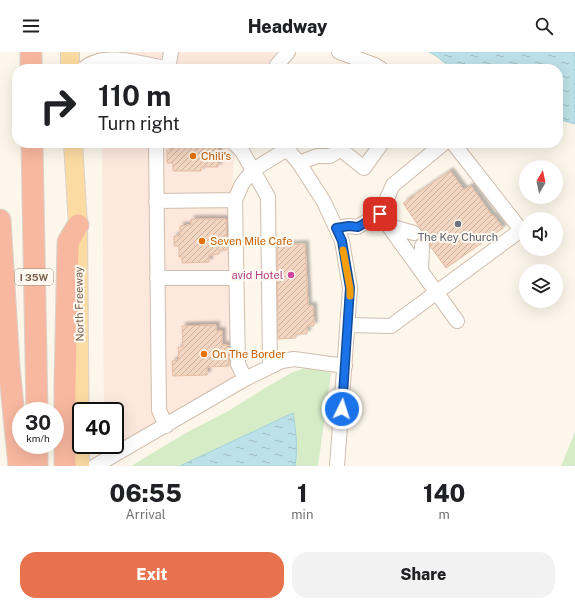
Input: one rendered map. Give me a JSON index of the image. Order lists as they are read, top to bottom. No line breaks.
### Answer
{"streets":{"highway":["I 35W"],"main road":["North Freeway"]},"places":["Chili's","The Key Church","Seven Mile Cafe","avid Hotel","On The Border"],"north":"top","page":{"header":"Headway","turn":["110 m","Turn right"],"speed":"30 km/h","limit":"40","eta":["06:55","Arrival","1","min","140","m"],"buttons":["Exit","Share"]}}
